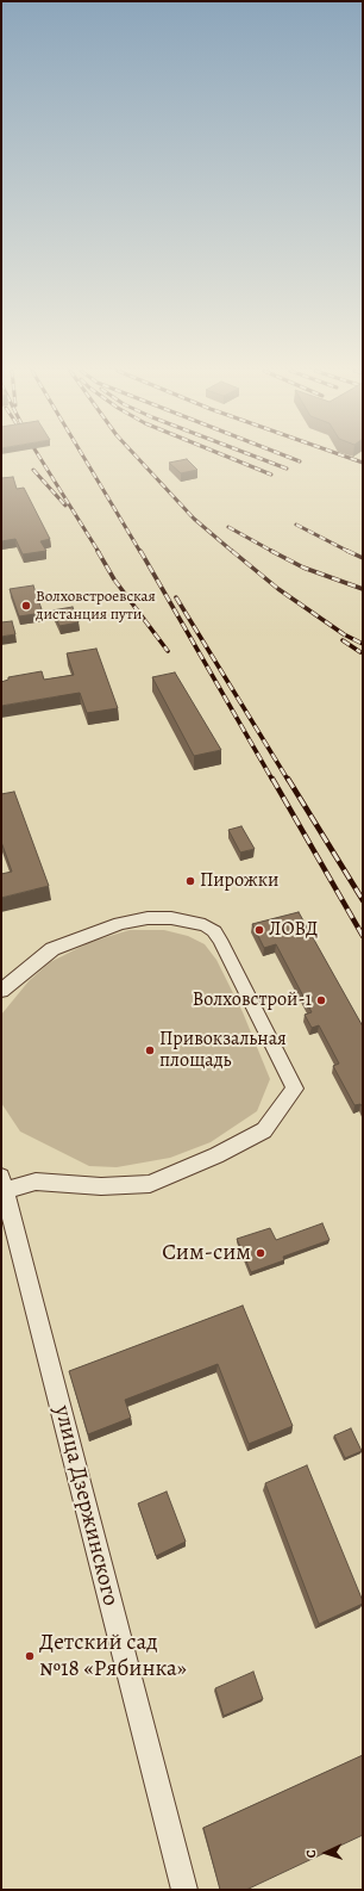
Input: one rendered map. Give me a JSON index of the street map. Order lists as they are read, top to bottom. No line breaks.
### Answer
{"streets":{"street":["улица Дзержинского"]},"places":["Волховстроевская дистанция пути","Пирожки","ЛОВД","Волховстрой-1","Привокзальная площадь","Сим-сим","Детский сад №18 «Рябинка»"],"north":"left"}
